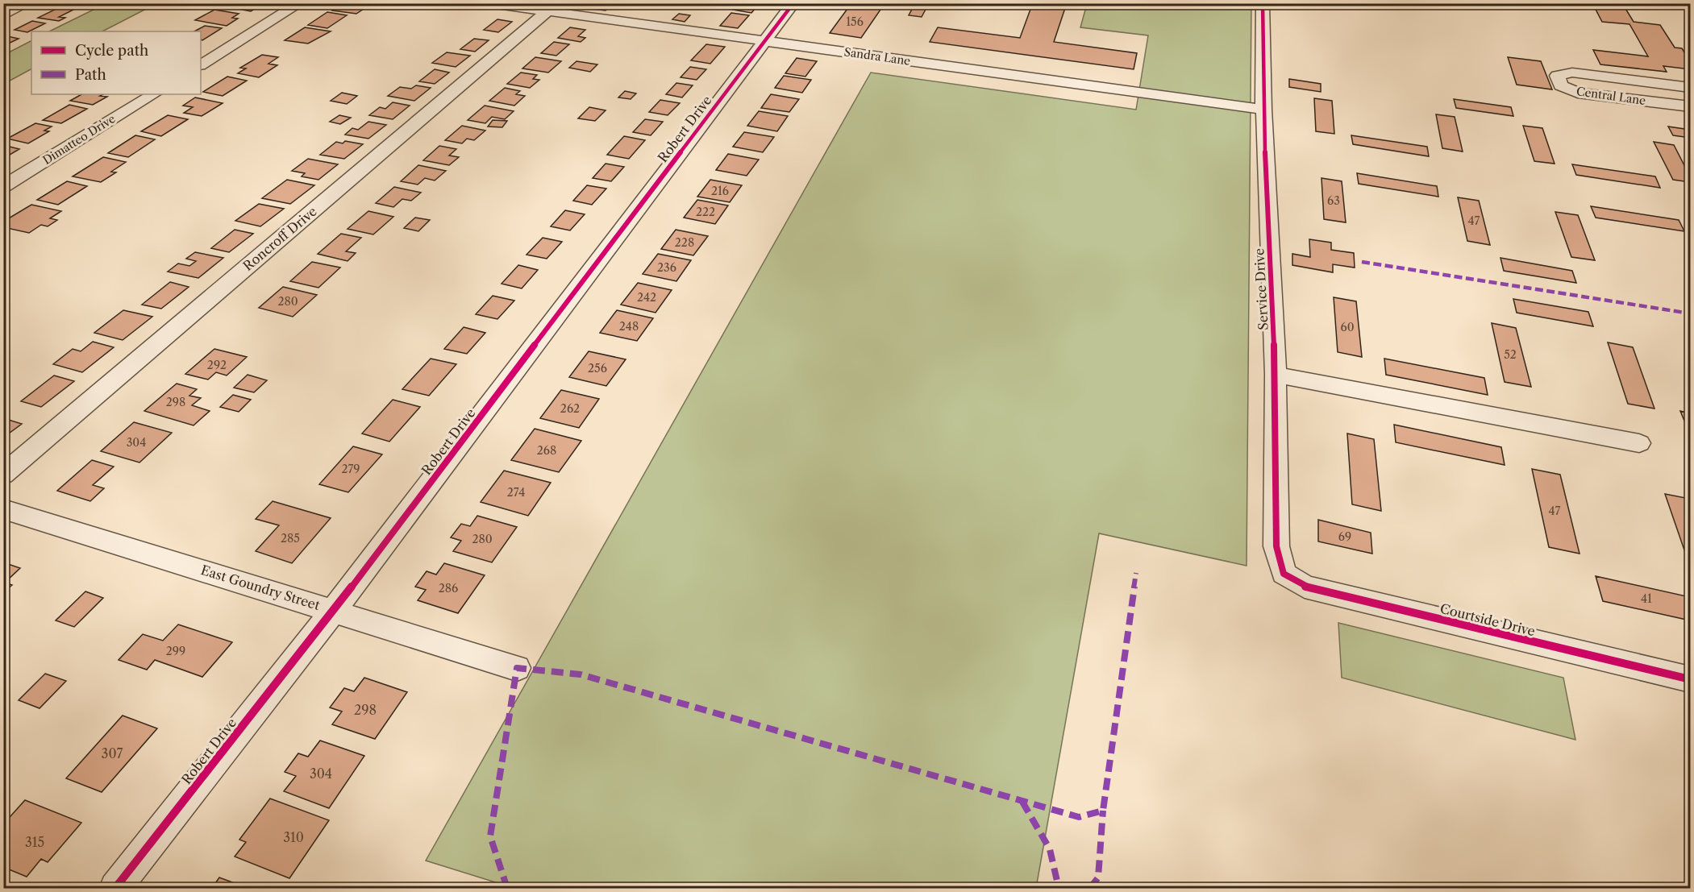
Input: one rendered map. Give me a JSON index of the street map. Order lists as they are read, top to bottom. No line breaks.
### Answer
{"streets":{"street":["Sandra Lane","Central Lane","Robert Drive","Dimatteo Drive","Roncroff Drive","Service Drive","East Goundry Street","Courtside Drive"]},"crossings":[["Sandra Lane","Robert Drive"],["Sandra Lane","Roncroff Drive"],["Sandra Lane","Service Drive"],["Robert Drive","East Goundry Street"],["Service Drive","Courtside Drive"]],"house_numbers":["156","216","63","222","47","228","236","242","280","248","60","52","292","256","298","262","304","268","279","274","47","69","285","280","286","41","299","298","307","304","310","315"],"legend":["Cycle path","Path"]}
